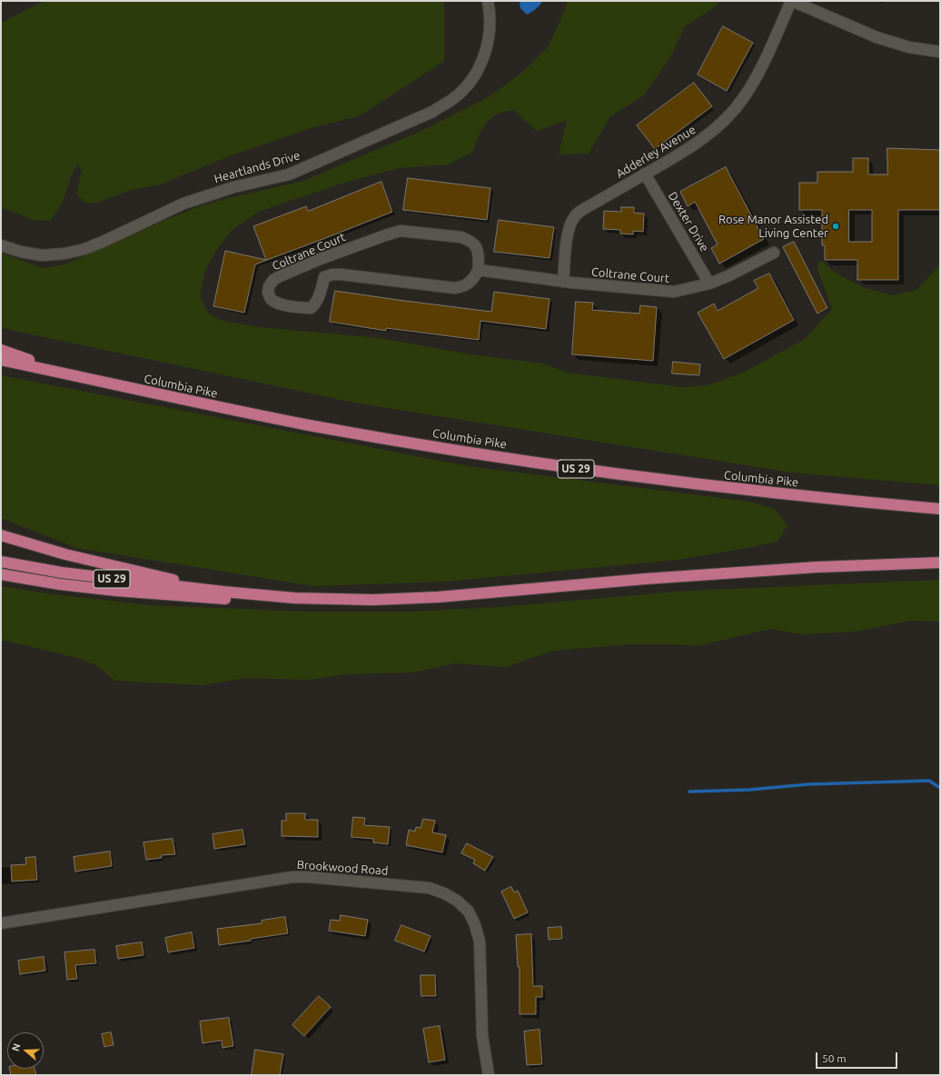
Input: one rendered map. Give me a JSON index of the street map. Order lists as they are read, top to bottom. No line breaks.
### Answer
{"streets":{"highway":["Columbia Pike","US 29"],"street":["Adderley Avenue","Heartlands Drive","Dexter Drive","Coltrane Court","Brookwood Road"]},"crossings":[["Adderley Avenue","Dexter Drive"],["Adderley Avenue","Coltrane Court"],["Dexter Drive","Coltrane Court"]],"places":["Rose Manor Assisted Living Center"],"scale_bar":"50 m","north":"left"}
